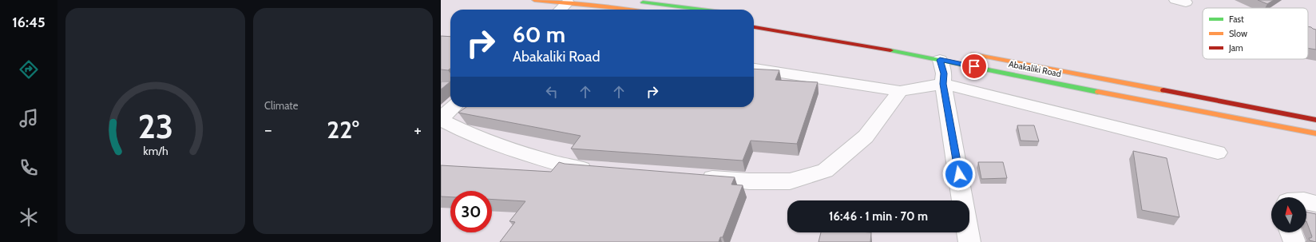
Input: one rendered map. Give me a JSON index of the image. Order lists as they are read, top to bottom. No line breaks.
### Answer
{"streets":{"highway":["Abakaliki Road"]},"legend":["Fast","Slow","Jam"],"north":"top","page":{"tabs":"16:45","tile":"Climate","turn":["60 m","Abakaliki Road"],"heat":["−","22°","+"],"limit":"30","trip":"16:46 · 1 min · 70 m","gauge":["23","km/h"]}}
